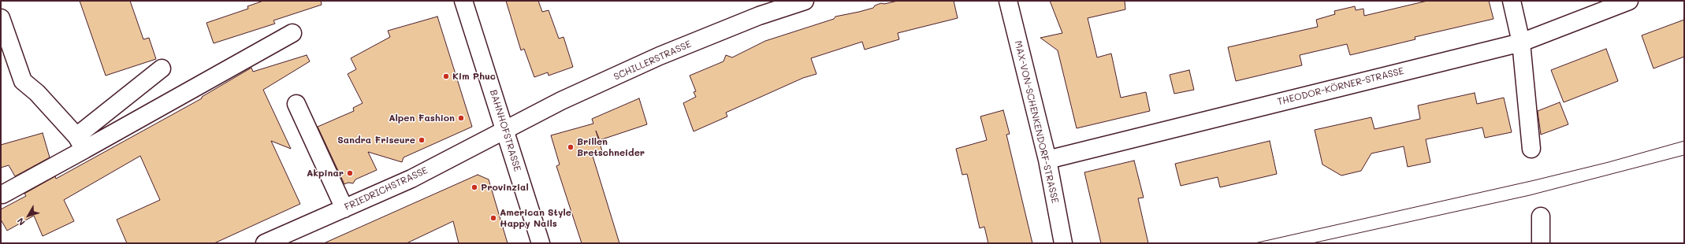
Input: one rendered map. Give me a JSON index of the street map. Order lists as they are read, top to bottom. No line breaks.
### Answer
{"streets":{"street":["SCHILLERSTRASSE","THEODOR-KÖRNER-STRASSE","MAX-VON-SCHENKENDORF-STRASSE","BAHNHOFSTRASSE","FRIEDRICHSTRASSE"]},"crossings":[["SCHILLERSTRASSE","BAHNHOFSTRASSE"],["SCHILLERSTRASSE","FRIEDRICHSTRASSE"],["THEODOR-KÖRNER-STRASSE","MAX-VON-SCHENKENDORF-STRASSE"],["BAHNHOFSTRASSE","FRIEDRICHSTRASSE"]],"places":["Kim Phuc","Alpen Fashion","Sandra Friseure","Brillen Bretschneider","Akpinar","Provinzial","American Style Happy Nails"],"north":"bottom left"}
